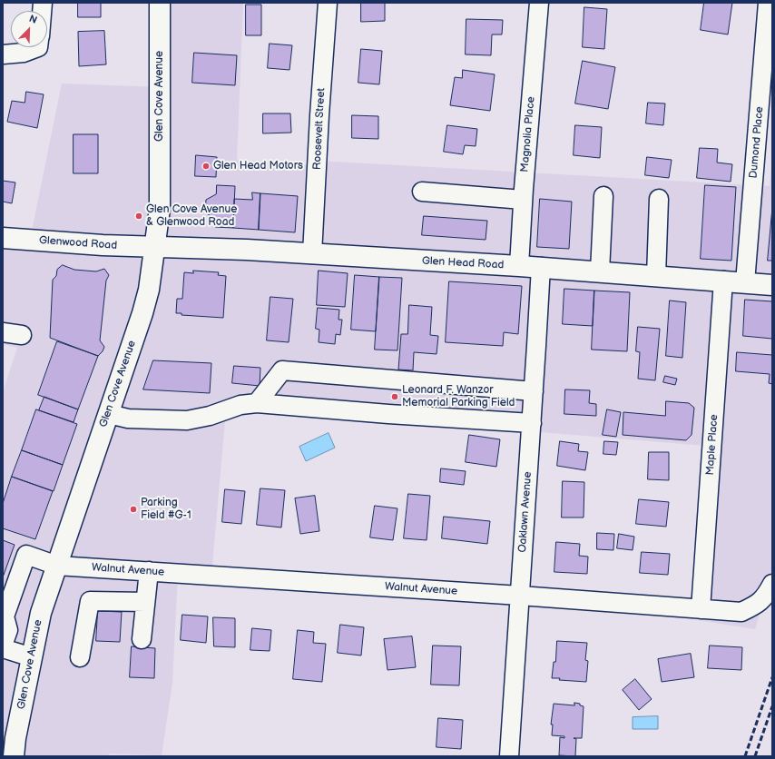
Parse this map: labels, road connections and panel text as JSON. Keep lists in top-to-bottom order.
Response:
{
  "streets": {
    "main road": ["Glen Cove Avenue", "Glenwood Road", "Glen Head Road"],
    "street": [
      "Roosevelt Street",
      "Magnolia Place",
      "Dumond Place",
      "Maple Place",
      "Oaklawn Avenue",
      "Walnut Avenue"
    ]
  },
  "crossings": [
    ["Glen Cove Avenue", "Glenwood Road"],
    ["Glen Cove Avenue", "Glen Head Road"],
    ["Glen Cove Avenue", "Walnut Avenue"],
    ["Roosevelt Street", "Glen Head Road"],
    ["Magnolia Place", "Glen Head Road"],
    ["Dumond Place", "Glen Head Road"],
    ["Glenwood Road", "Glen Head Road"],
    ["Glen Head Road", "Maple Place"],
    ["Glen Head Road", "Oaklawn Avenue"],
    ["Maple Place", "Walnut Avenue"],
    ["Oaklawn Avenue", "Walnut Avenue"]
  ],
  "places": [
    "Glen Head Motors",
    "Glen Cove Avenue & Glenwood Road",
    "Leonard F. Wanzor Memorial Parking Field",
    "Parking Field #G-1"
  ],
  "north": "top right"
}
